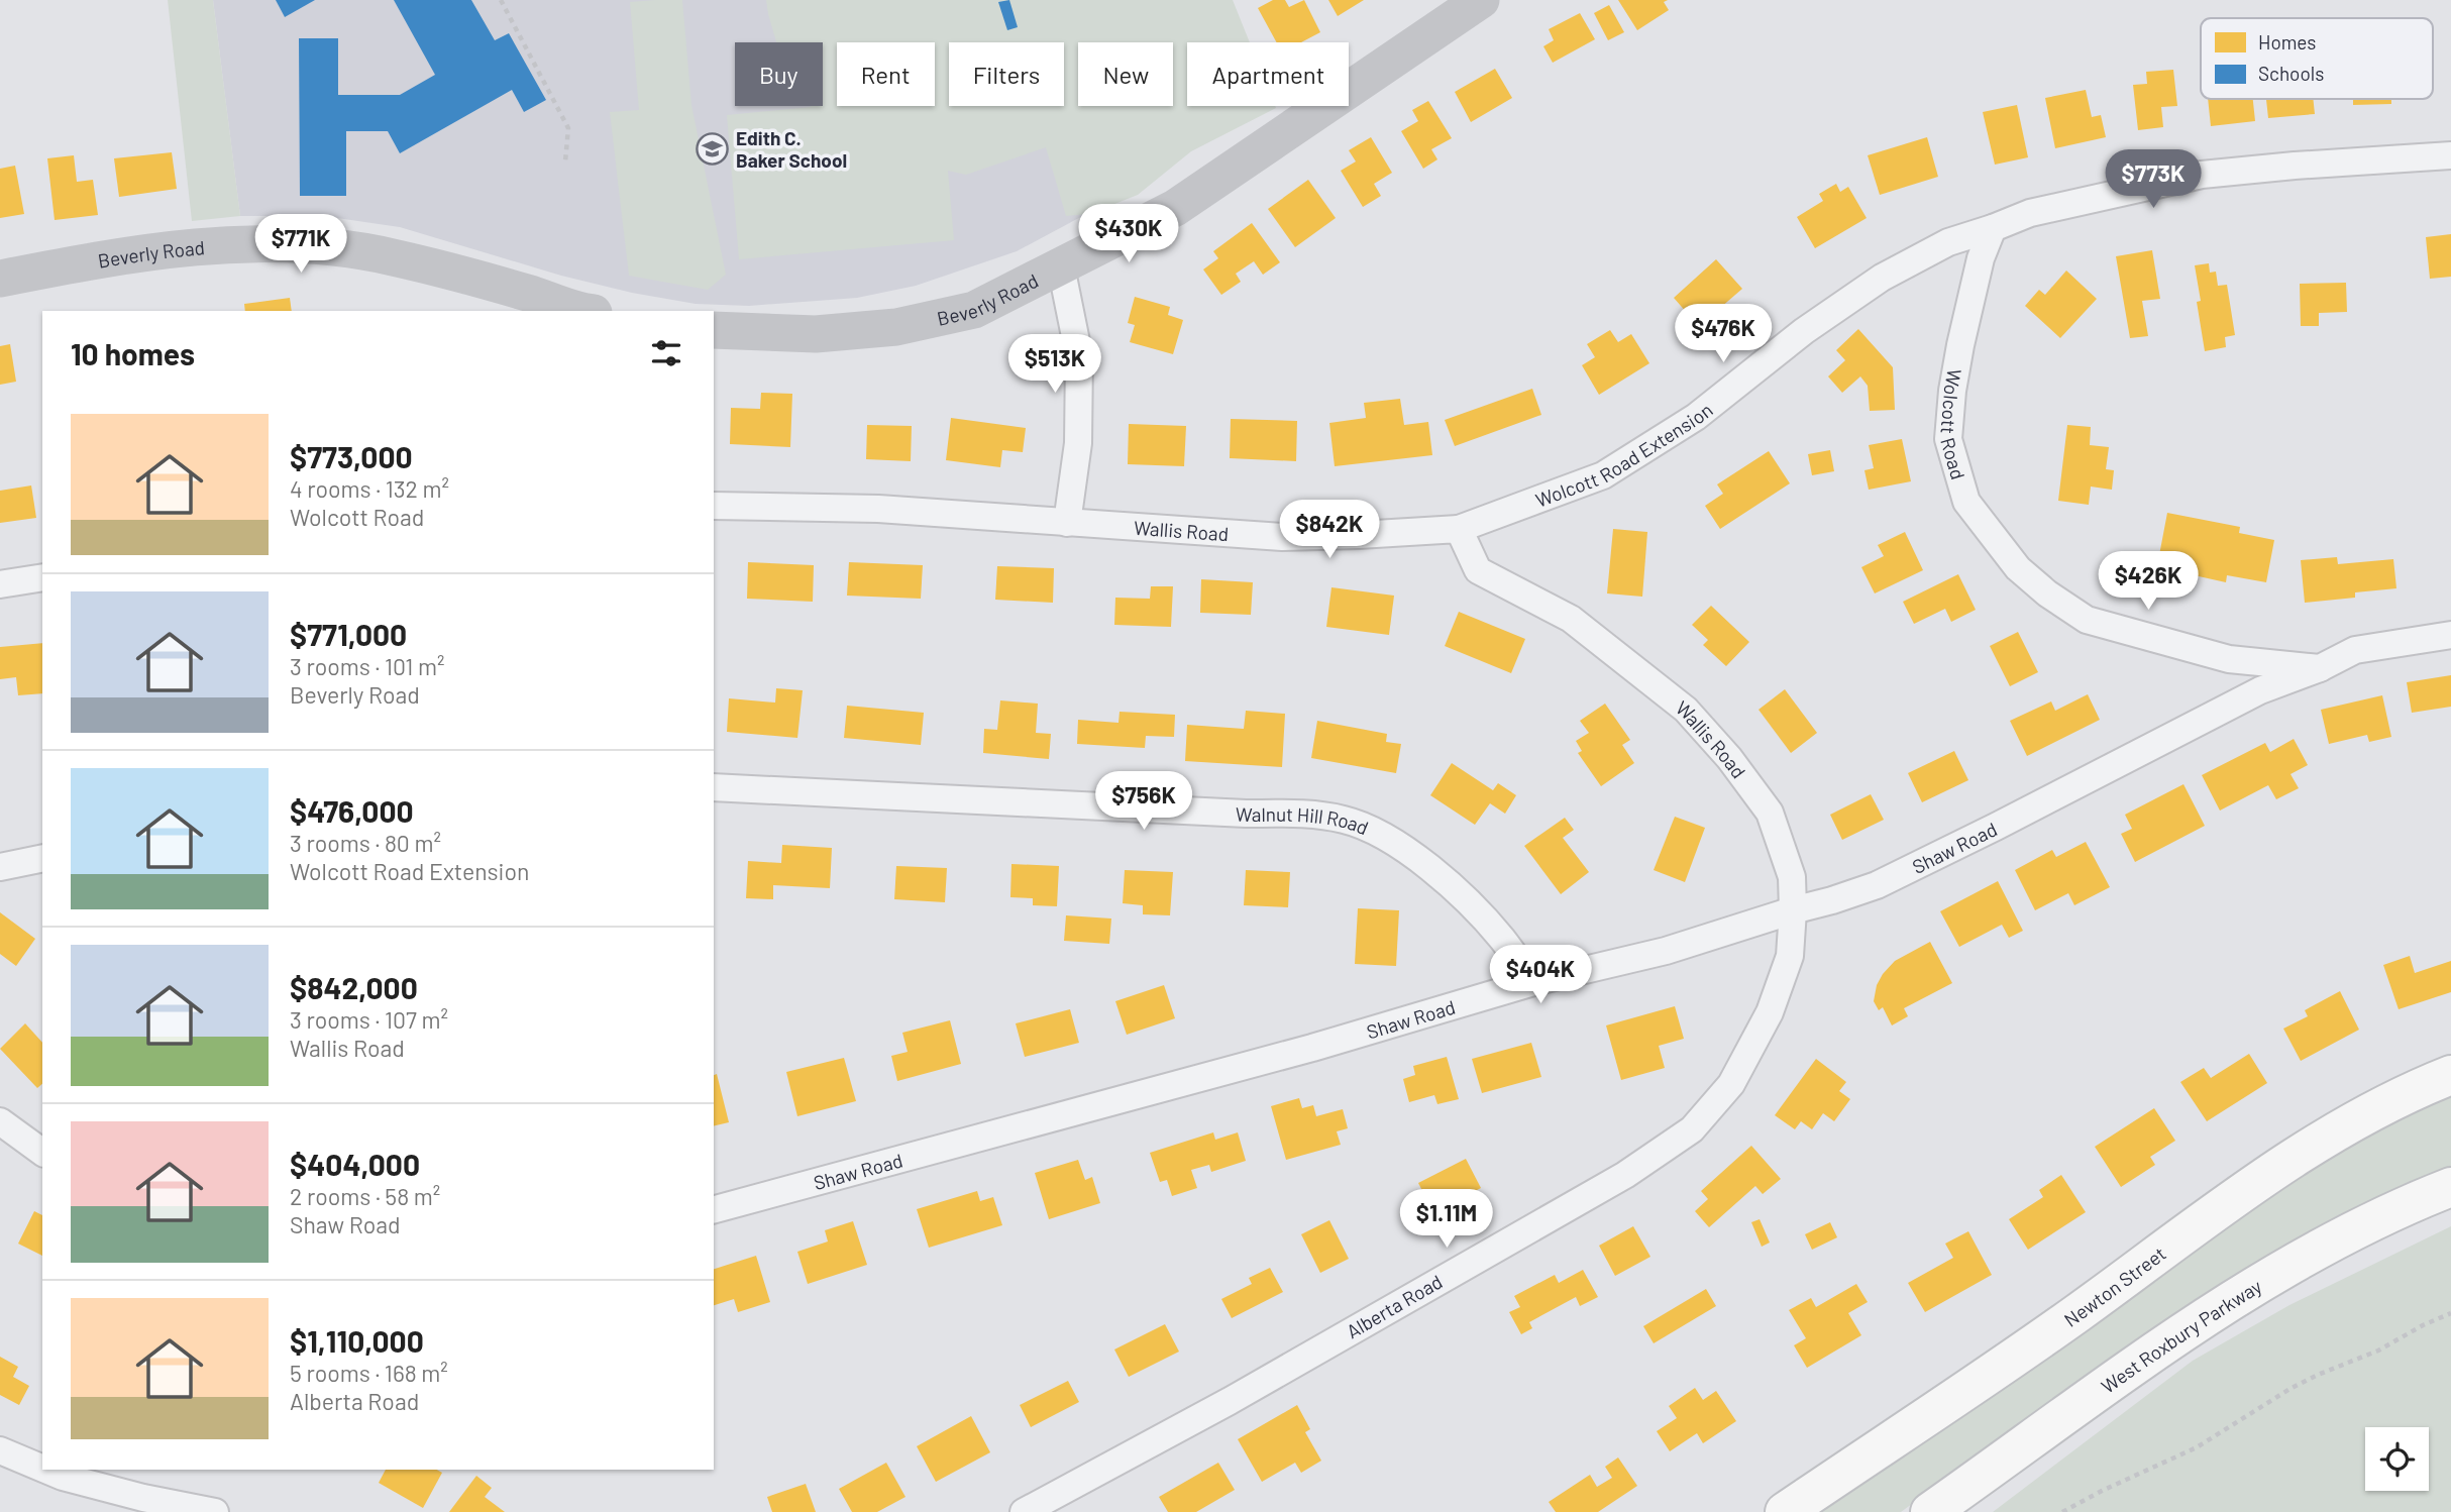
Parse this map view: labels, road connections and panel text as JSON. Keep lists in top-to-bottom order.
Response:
{
  "streets": {
    "main road": ["Newton Street", "West Roxbury Parkway"],
    "street": [
      "Beverly Road",
      "Wolcott Road",
      "Wolcott Road Extension",
      "Wallis Road",
      "Walnut Hill Road",
      "Shaw Road",
      "Alberta Road"
    ]
  },
  "crossings": [
    ["Wolcott Road", "Wolcott Road Extension"],
    ["Wolcott Road", "Shaw Road"],
    ["Wolcott Road Extension", "Wallis Road"],
    ["Wallis Road", "Shaw Road"],
    ["Wallis Road", "Alberta Road"],
    ["Walnut Hill Road", "Shaw Road"],
    ["Shaw Road", "Alberta Road"]
  ],
  "places": {
    "school or university": ["Edith C. Baker School"]
  },
  "legend": ["Homes", "Schools"],
  "page": {
    "chip": [
      "Buy",
      "Rent",
      "Filters",
      "New",
      "Apartment"
    ],
    "price": [
      "$773K",
      "$430K",
      "$771K",
      "$476K",
      "$513K",
      "$842K",
      "$426K",
      "$756K",
      "$404K",
      "$1.11M"
    ],
    "heading": "10 homes",
    "list": [
      {
        "name": "$773,000",
        "note": "4 rooms · 132 m² · Wolcott Road"
      },
      {
        "name": "$771,000",
        "note": "3 rooms · 101 m² · Beverly Road"
      },
      {
        "name": "$476,000",
        "note": "3 rooms · 80 m² · Wolcott Road Extension"
      },
      {
        "name": "$842,000",
        "note": "3 rooms · 107 m² · Wallis Road"
      },
      {
        "name": "$404,000",
        "note": "2 rooms · 58 m² · Shaw Road"
      },
      {
        "name": "$1,110,000",
        "note": "5 rooms · 168 m² · Alberta Road"
      }
    ]
  }
}
